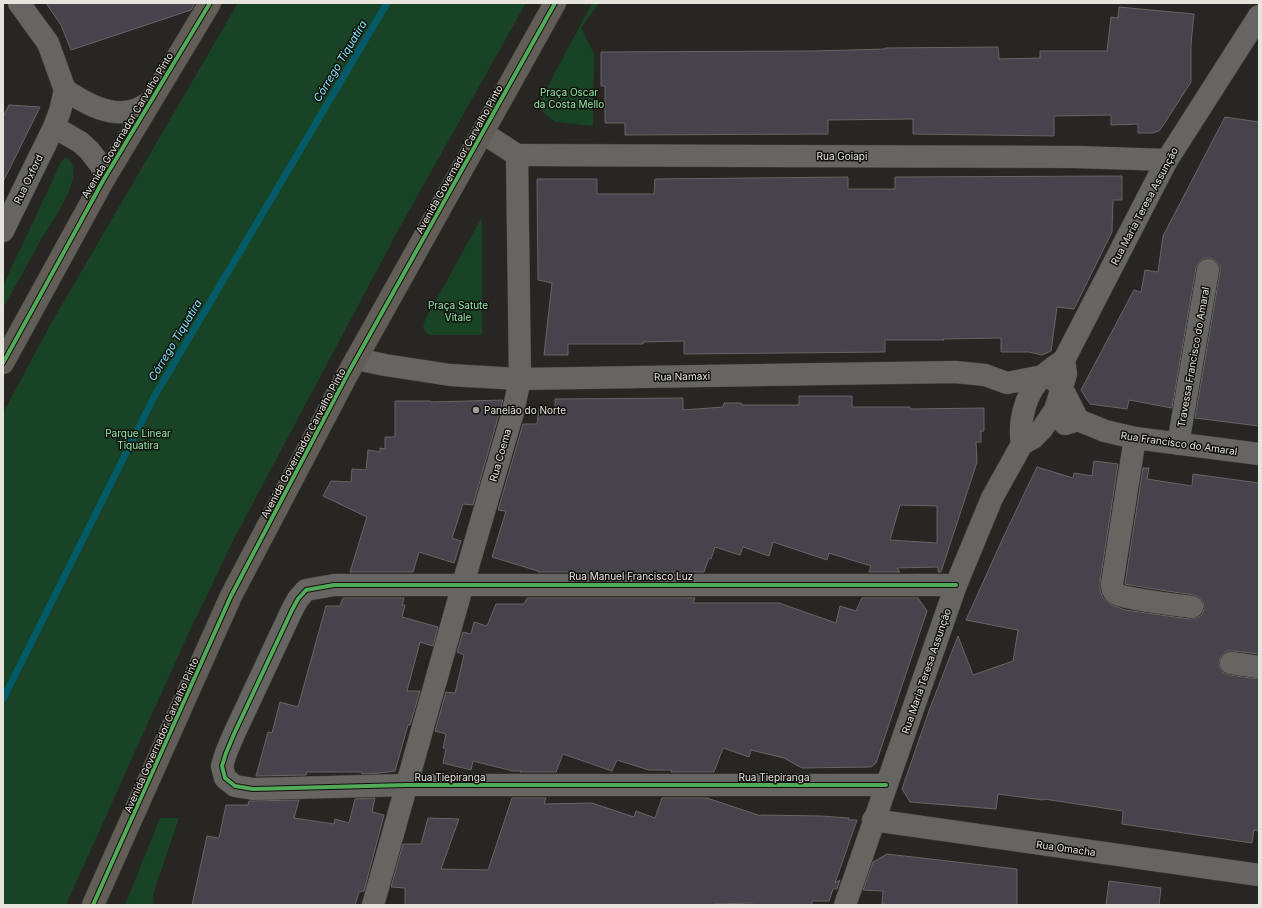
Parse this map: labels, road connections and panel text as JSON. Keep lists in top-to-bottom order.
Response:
{
  "streets": {
    "main road": ["Avenida Governador Carvalho Pinto"],
    "street": [
      "Rua Goiapi",
      "Rua Oxford",
      "Rua Maria Teresa Assunção",
      "Travessa Francisco do Amaral",
      "Rua Namaxi",
      "Rua Francisco do Amaral",
      "Rua Coema",
      "Rua Manuel Francisco Luz",
      "Rua Tiepiranga",
      "Rua Omacha"
    ]
  },
  "crossings": [
    ["Avenida Governador Carvalho Pinto", "Rua Namaxi"],
    ["Rua Goiapi", "Rua Maria Teresa Assunção"],
    ["Rua Goiapi", "Rua Coema"],
    ["Rua Maria Teresa Assunção", "Rua Manuel Francisco Luz"],
    ["Rua Maria Teresa Assunção", "Rua Tiepiranga"],
    ["Rua Maria Teresa Assunção", "Rua Omacha"],
    ["Travessa Francisco do Amaral", "Rua Francisco do Amaral"],
    ["Rua Namaxi", "Rua Coema"],
    ["Rua Coema", "Rua Manuel Francisco Luz"],
    ["Rua Coema", "Rua Tiepiranga"],
    ["Rua Manuel Francisco Luz", "Rua Tiepiranga"]
  ],
  "water": ["Córrego Tiquatira"],
  "parks": ["Praça Oscar da Costa Mello", "Praça Satute Vitale", "Parque Linear Tiquatira"],
  "places": ["Panelão do Norte"]
}
